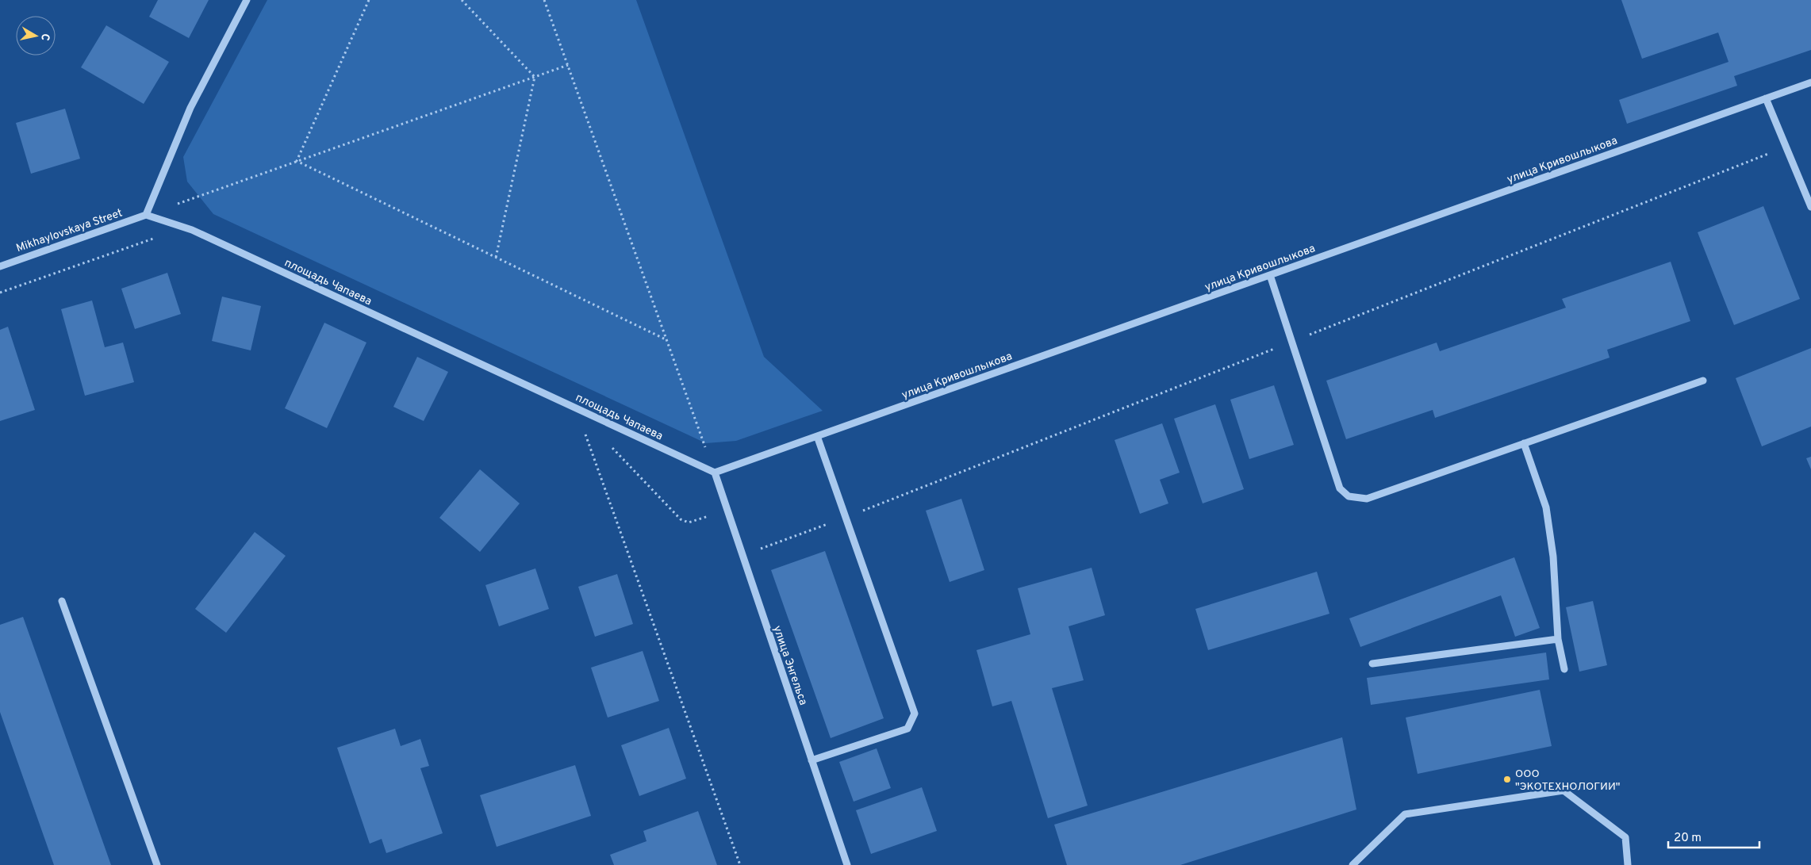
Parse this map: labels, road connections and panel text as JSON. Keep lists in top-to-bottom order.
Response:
{
  "streets": {
    "street": [
      "улица Кривошлыкова",
      "Mikhaylovskaya Street",
      "площадь Чапаева",
      "улица Энгельса"
    ]
  },
  "crossings": [
    ["улица Кривошлыкова", "площадь Чапаева"],
    ["улица Кривошлыкова", "улица Энгельса"],
    ["Mikhaylovskaya Street", "площадь Чапаева"],
    ["площадь Чапаева", "улица Энгельса"]
  ],
  "places": ["ООО \"ЭКОТЕХНОЛОГИИ\""],
  "scale_bar": "20 m",
  "north": "right"
}
